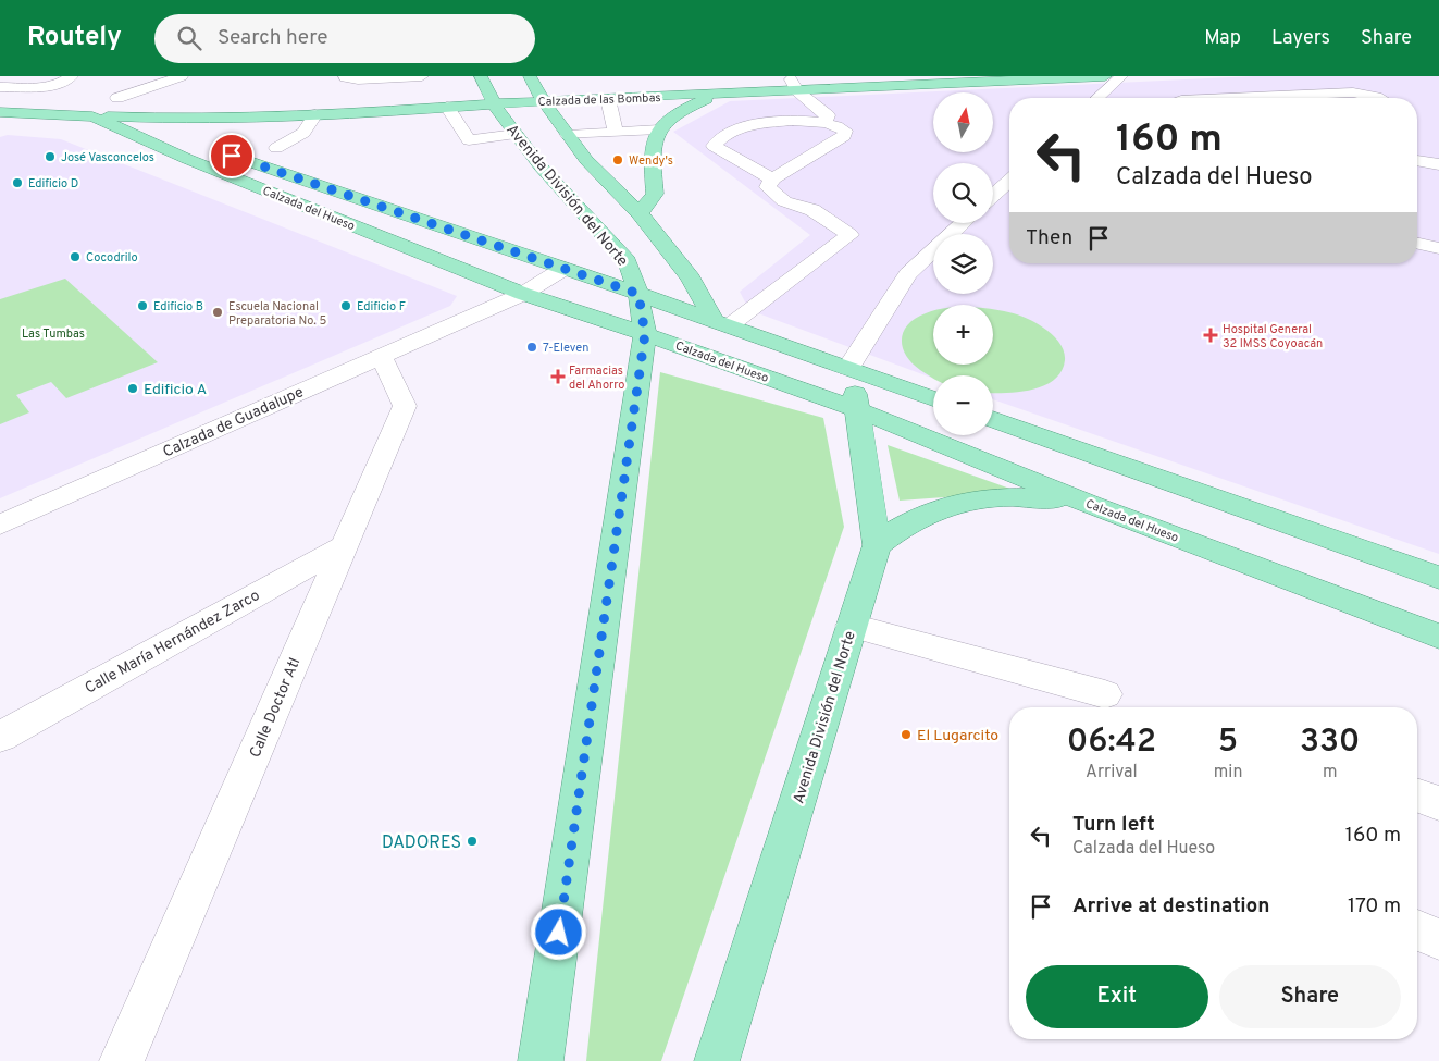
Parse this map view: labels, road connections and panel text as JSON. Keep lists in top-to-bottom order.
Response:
{
  "streets": {
    "main road": ["Calzada de las Bombas", "Avenida División del Norte", "Calzada del Hueso"],
    "street": ["Calzada de Guadalupe", "Calle María Hernández Zarco", "Calle Doctor Atl"]
  },
  "crossings": [
    ["Calzada de las Bombas", "Avenida División del Norte"],
    ["Calzada de las Bombas", "Calzada del Hueso"],
    ["Avenida División del Norte", "Calzada del Hueso"],
    ["Calzada del Hueso", "Calzada de Guadalupe"],
    ["Calzada de Guadalupe", "Calle Doctor Atl"],
    ["Calle María Hernández Zarco", "Calle Doctor Atl"]
  ],
  "parks": ["Las Tumbas"],
  "places": {
    "other": [
      "José Vasconcelos",
      "Wendy's",
      "Edificio D",
      "Cocodrilo",
      "Edificio B",
      "Edificio F",
      "Escuela Nacional Preparatoria No. 5",
      "7-Eleven",
      "Edificio A",
      "El Lugarcito",
      "DADORES"
    ],
    "health": ["Hospital General 32 IMSS Coyoacán", "Farmacias del Ahorro"]
  },
  "north": "top",
  "page": {
    "header": "Routely",
    "search": "Search here",
    "nav": ["Map", "Layers", "Share"],
    "map_buttons": ["+", "−"],
    "turn": ["160 m", "Calzada del Hueso"],
    "then": "Then",
    "eta": [
      "06:42",
      "Arrival",
      "5",
      "min",
      "330",
      "m"
    ],
    "list": [
      {
        "name": "Turn left",
        "note": "Calzada del Hueso",
        "value": "160 m"
      },
      {
        "name": "Arrive at destination",
        "value": "170 m"
      }
    ],
    "buttons": ["Exit", "Share"]
  }
}
